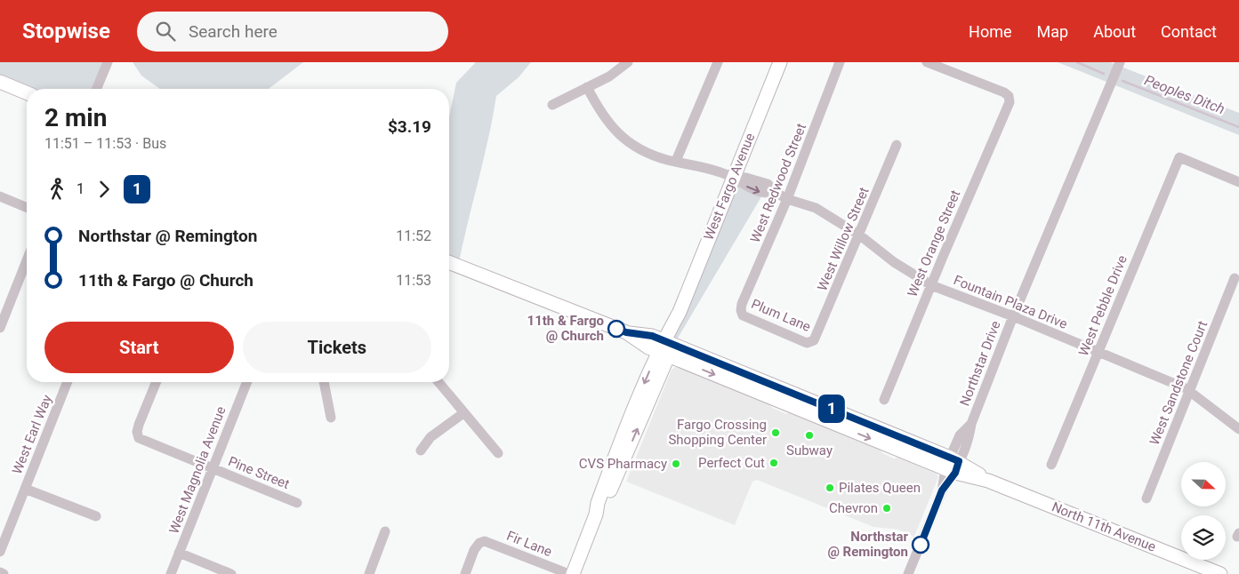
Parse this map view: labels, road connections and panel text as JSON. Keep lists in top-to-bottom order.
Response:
{
  "streets": {
    "main road": ["West Fargo Avenue", "North 11th Avenue"],
    "street": [
      "West Redwood Street",
      "West Willow Street",
      "West Orange Street",
      "Fountain Plaza Drive",
      "West Pebble Drive",
      "Plum Lane",
      "Northstar Drive",
      "West Sandstone Court",
      "West Earl Way",
      "West Magnolia Avenue",
      "Pine Street",
      "Fir Lane"
    ]
  },
  "crossings": [
    ["West Redwood Street", "Fountain Plaza Drive"],
    ["West Redwood Street", "Plum Lane"],
    ["West Fargo Avenue", "Fountain Plaza Drive"],
    ["West Fargo Avenue", "North 11th Avenue"],
    ["West Willow Street", "Fountain Plaza Drive"],
    ["West Willow Street", "Plum Lane"],
    ["West Orange Street", "Fountain Plaza Drive"],
    ["Fountain Plaza Drive", "West Pebble Drive"],
    ["Fountain Plaza Drive", "Northstar Drive"],
    ["Fountain Plaza Drive", "West Sandstone Court"],
    ["Northstar Drive", "North 11th Avenue"],
    ["West Magnolia Avenue", "Pine Street"]
  ],
  "water": ["Peoples Ditch"],
  "places": [
    "11th & Fargo @ Church",
    "Fargo Crossing Shopping Center",
    "Subway",
    "Perfect Cut",
    "CVS Pharmacy",
    "Pilates Queen",
    "Chevron",
    "Northstar @ Remington"
  ],
  "lines": ["bus line 1"],
  "north": "right",
  "page": {
    "header": "Stopwise",
    "search": "Search here",
    "nav": [
      "Home",
      "Map",
      "About",
      "Contact"
    ],
    "on_map": "1",
    "heading": ["2 min", "11:51 – 11:53 · Bus", "$3.19"],
    "legs": ["1", "1"],
    "list": [
      {
        "name": "Northstar @ Remington",
        "value": "11:52"
      },
      {
        "name": "11th & Fargo @ Church",
        "value": "11:53"
      }
    ],
    "buttons": ["Start", "Tickets"]
  }
}
